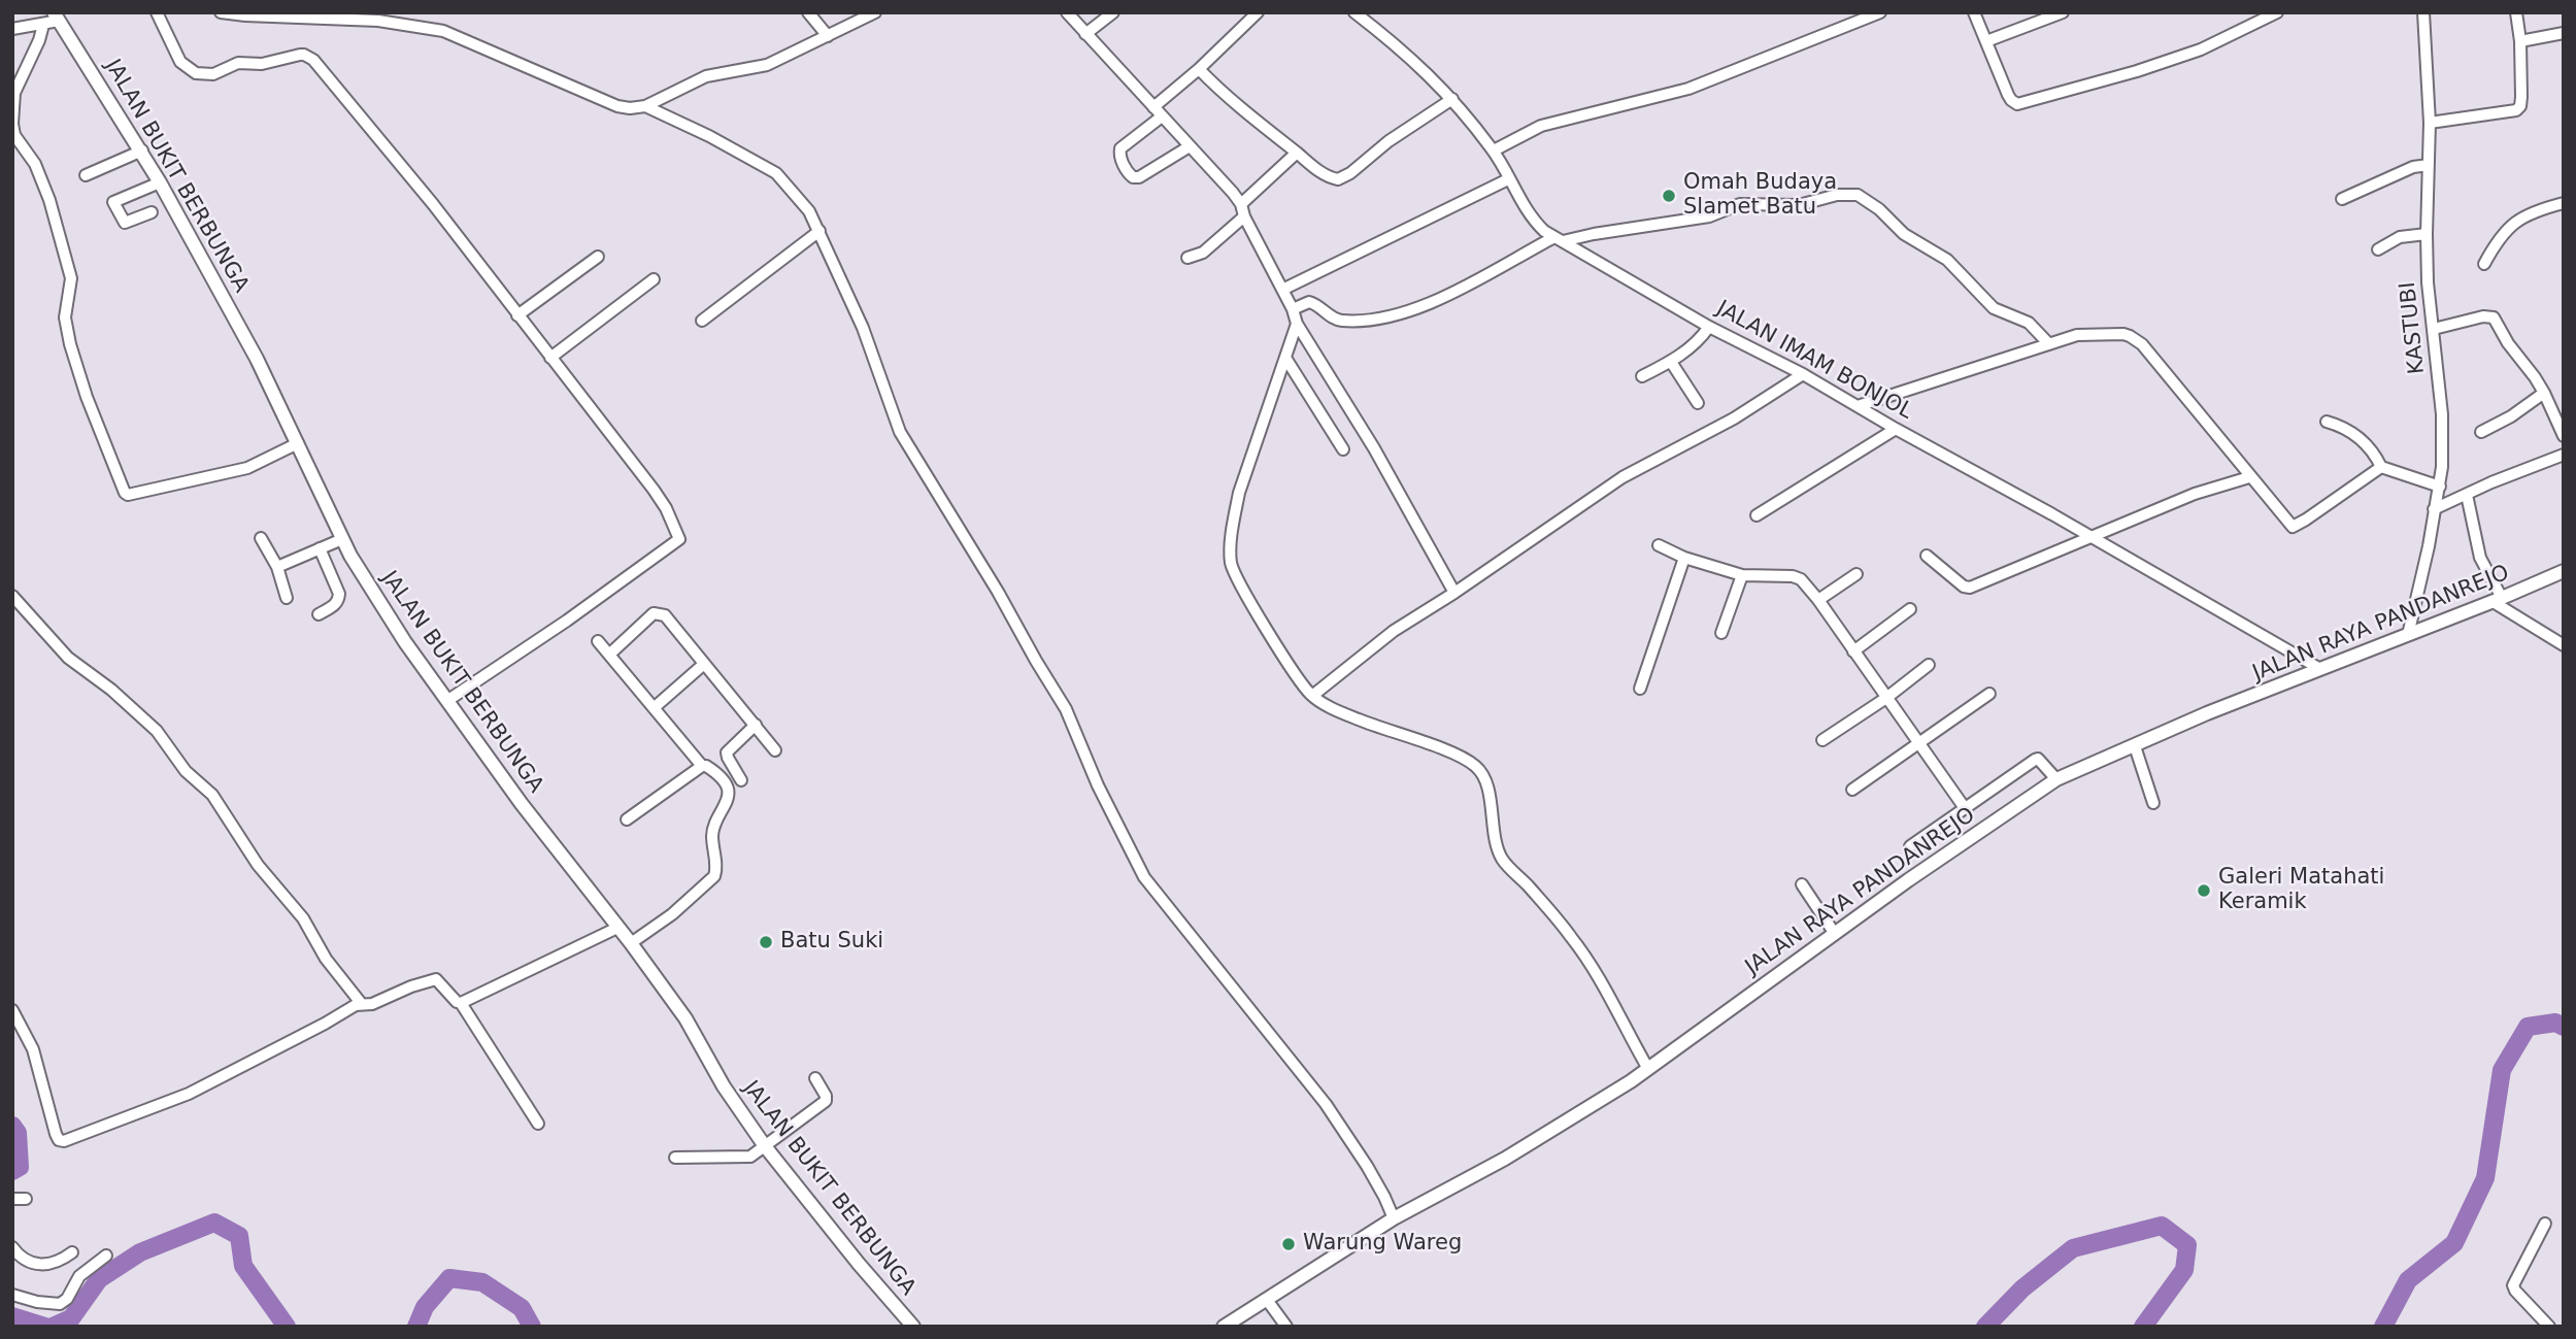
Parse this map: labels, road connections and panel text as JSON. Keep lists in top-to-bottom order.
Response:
{
  "streets": {
    "main road": ["JALAN BUKIT BERBUNGA", "JALAN RAYA PANDANREJO"],
    "street": ["KASTUBI", "JALAN IMAM BONJOL"]
  },
  "crossings": [
    ["KASTUBI", "JALAN RAYA PANDANREJO"],
    ["JALAN IMAM BONJOL", "JALAN RAYA PANDANREJO"]
  ],
  "places": [
    "Omah Budaya Slamet Batu",
    "Galeri Matahati Keramik",
    "Batu Suki",
    "Warung Wareg"
  ]
}
